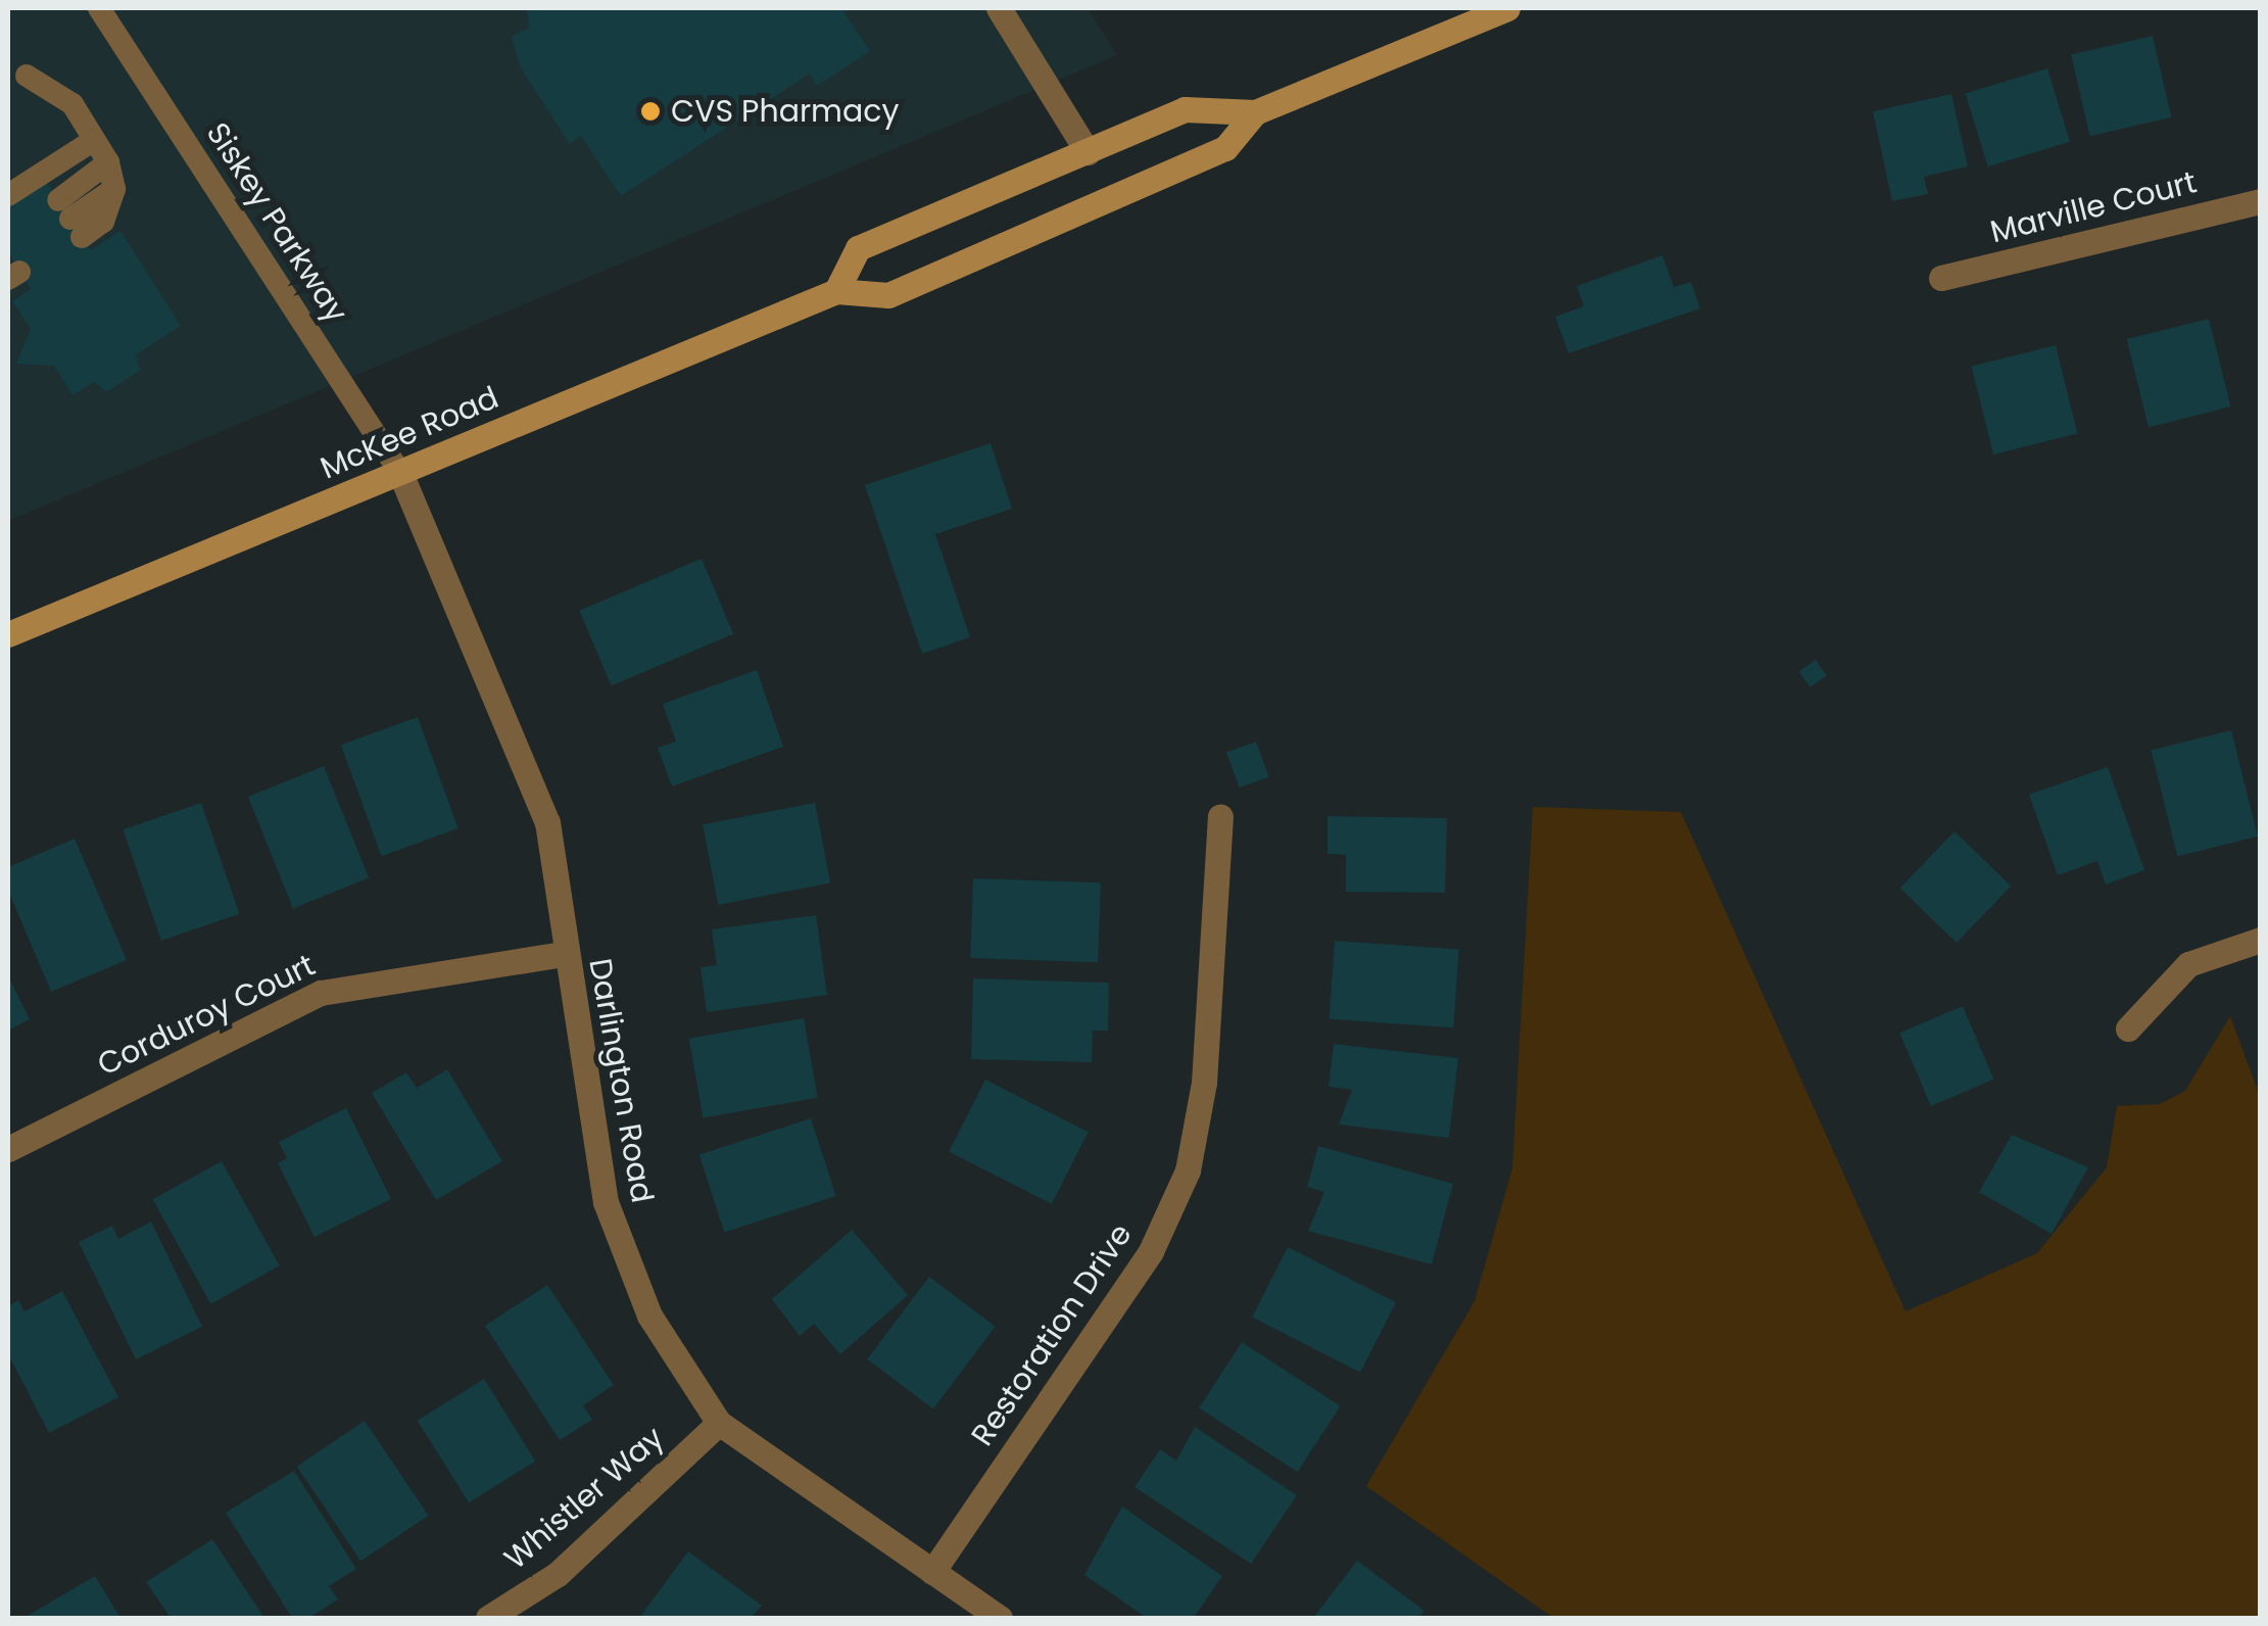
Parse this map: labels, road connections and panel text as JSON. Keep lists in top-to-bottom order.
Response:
{
  "streets": {
    "street": [
      "Marville Court",
      "McKee Road",
      "Corduroy Court",
      "Darlington Road",
      "Restoration Drive",
      "Whistler Way"
    ],
    "lane": ["Siskey Parkway"]
  },
  "crossings": [
    ["Siskey Parkway", "McKee Road"],
    ["Siskey Parkway", "Darlington Road"],
    ["McKee Road", "Darlington Road"],
    ["Corduroy Court", "Darlington Road"],
    ["Darlington Road", "Restoration Drive"],
    ["Darlington Road", "Whistler Way"]
  ],
  "places": ["CVS Pharmacy"]
}
